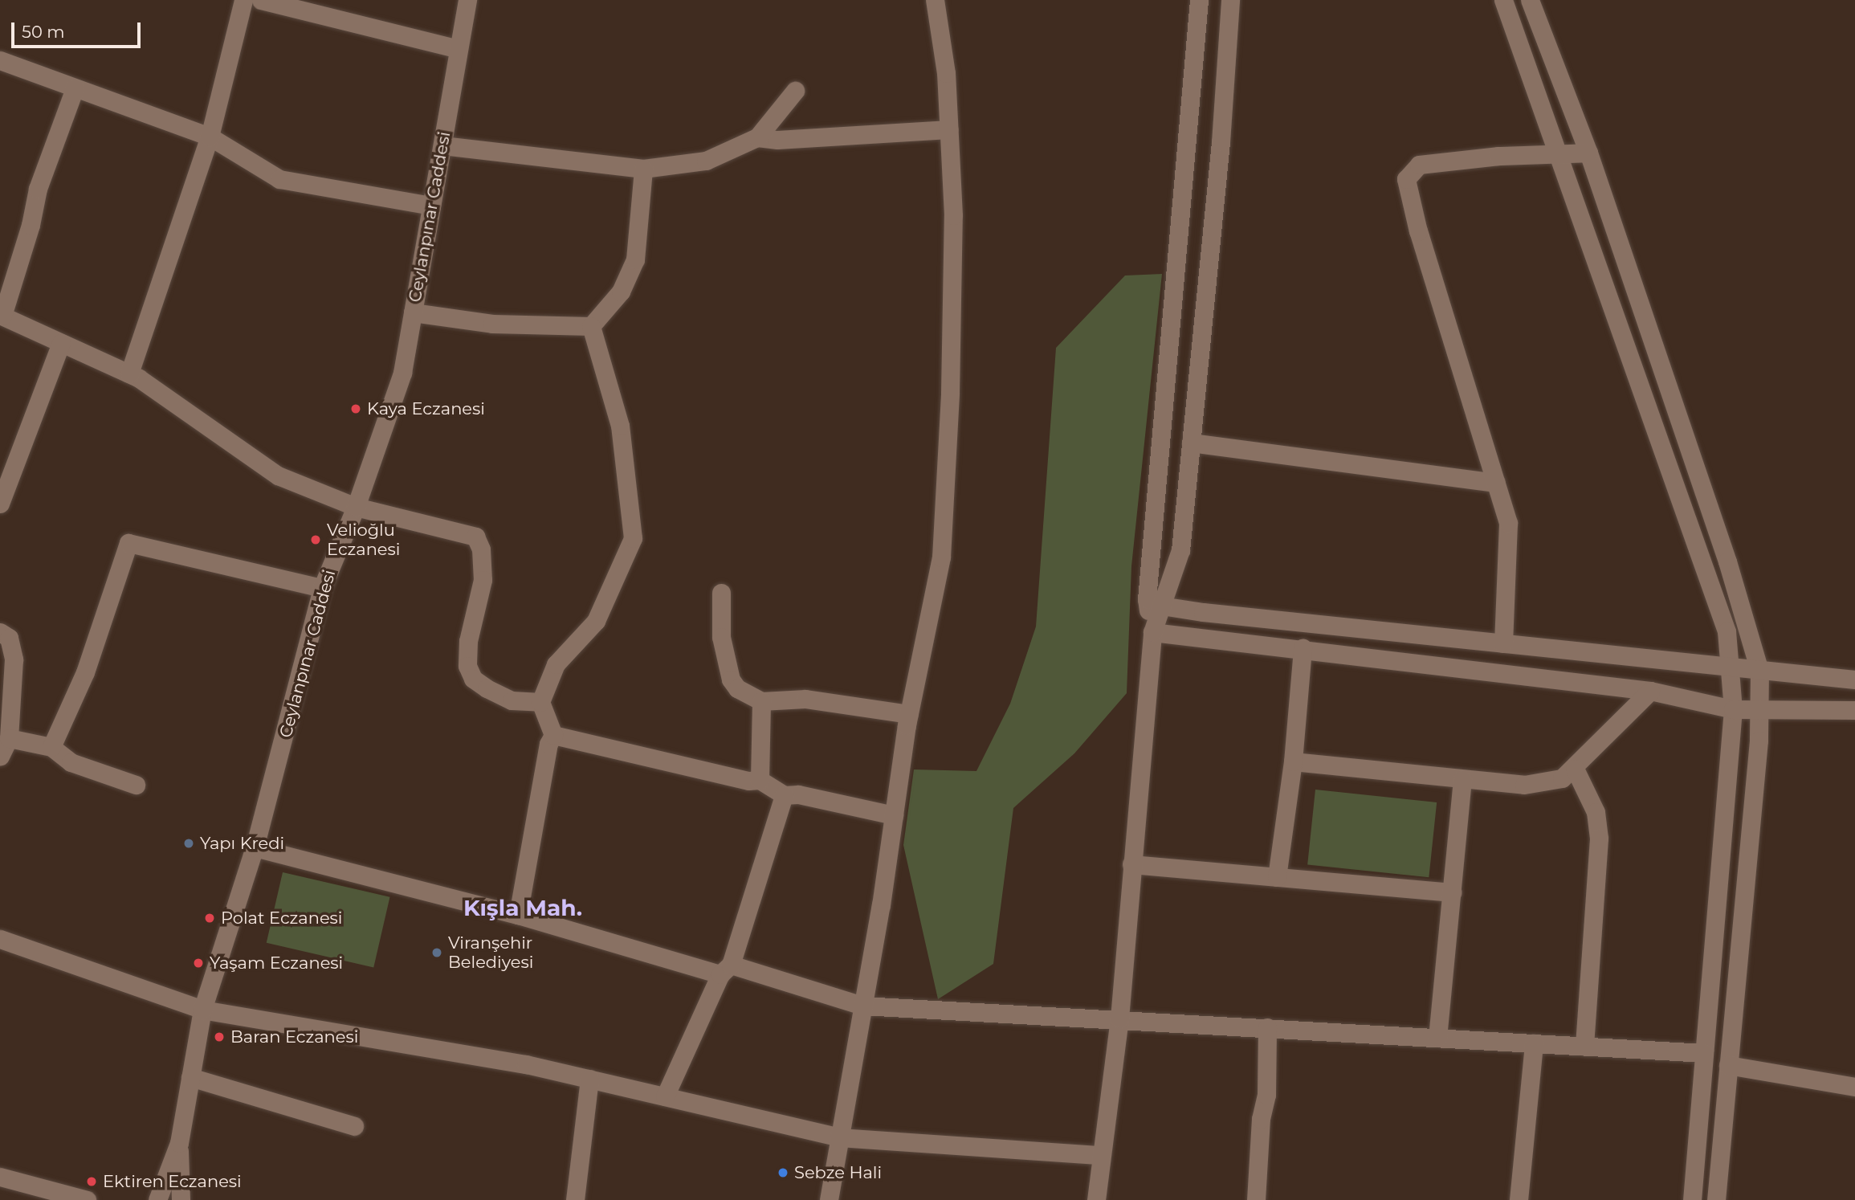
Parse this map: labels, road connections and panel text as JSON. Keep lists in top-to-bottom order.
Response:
{
  "streets": {
    "street": ["Ceylanpınar Caddesi"]
  },
  "districts": ["Kışla Mah."],
  "places": [
    "Kaya Eczanesi",
    "Velioğlu Eczanesi",
    "Yapı Kredi",
    "Polat Eczanesi",
    "Viranşehir Belediyesi",
    "Yaşam Eczanesi",
    "Baran Eczanesi",
    "Sebze Hali",
    "Ektiren Eczanesi"
  ],
  "scale_bar": "50 m"
}
